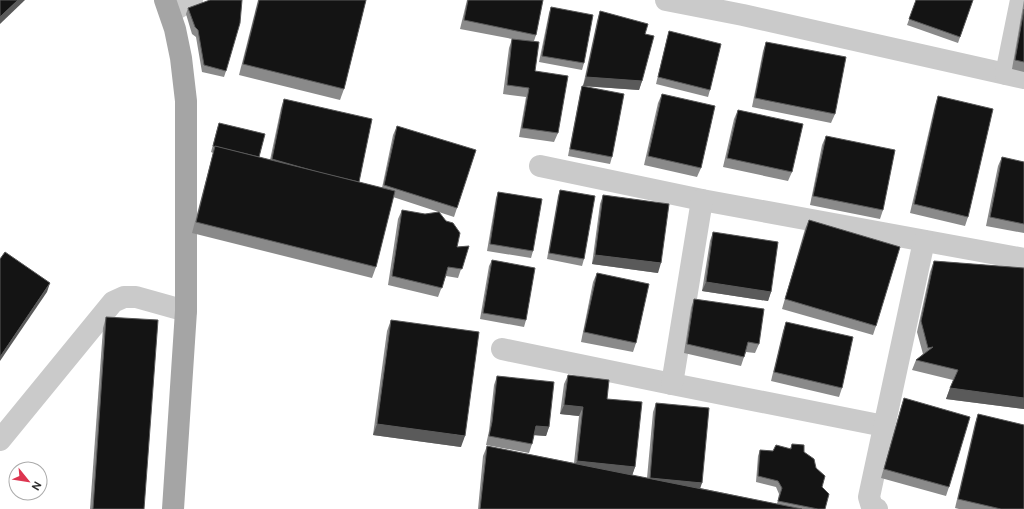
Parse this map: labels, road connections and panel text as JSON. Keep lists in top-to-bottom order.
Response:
{
  "north": "bottom right"
}
